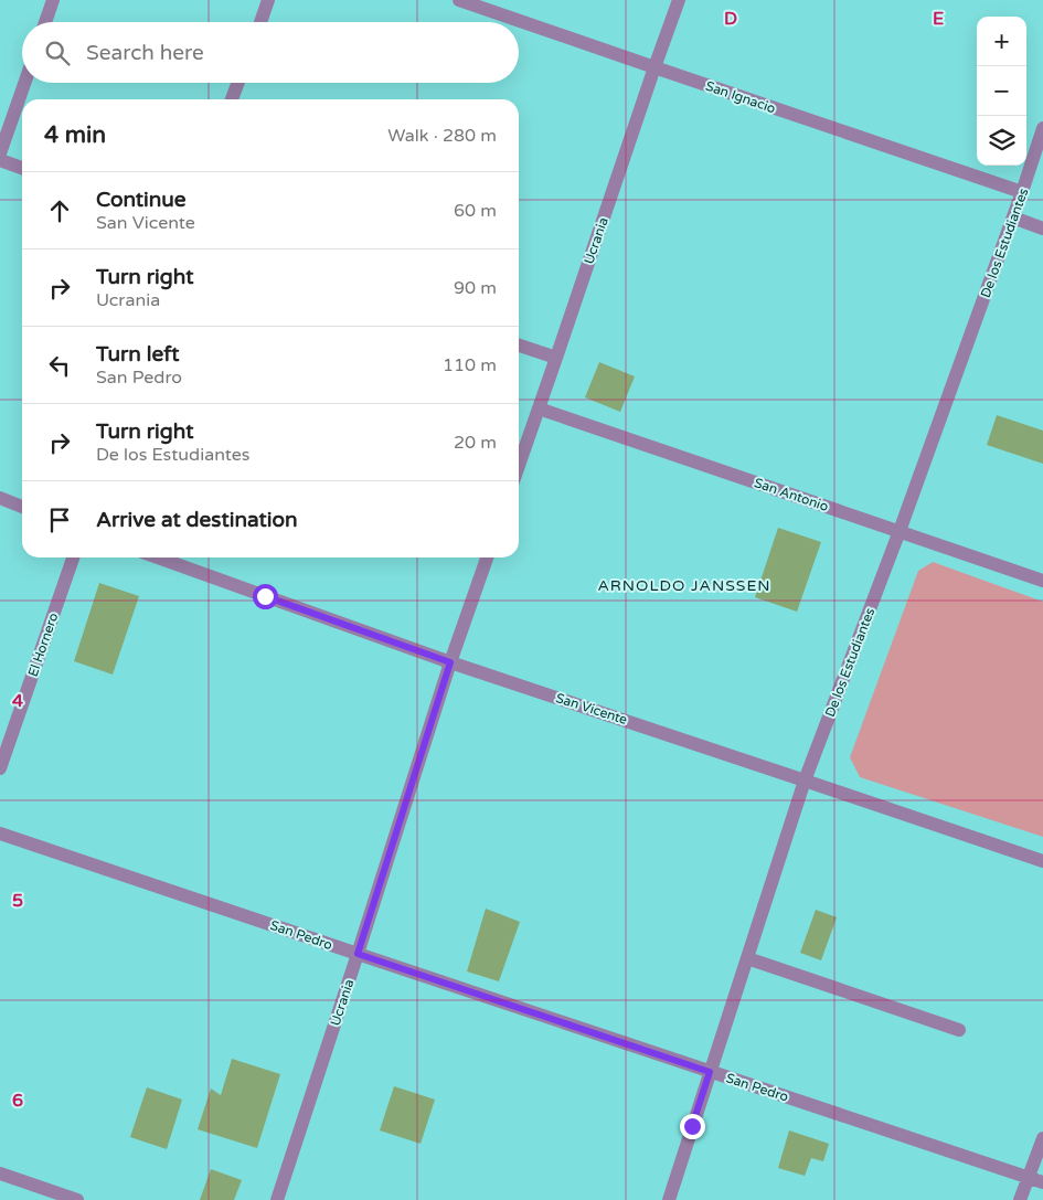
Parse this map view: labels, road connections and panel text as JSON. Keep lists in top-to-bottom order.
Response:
{
  "streets": {
    "street": [
      "San Ignacio",
      "Ucrania",
      "De los Estudiantes",
      "San Antonio",
      "El Hornero",
      "San Vicente",
      "San Pedro"
    ]
  },
  "crossings": [
    ["San Ignacio", "Ucrania"],
    ["San Ignacio", "De los Estudiantes"],
    ["Ucrania", "San Antonio"],
    ["Ucrania", "San Vicente"],
    ["Ucrania", "San Pedro"],
    ["De los Estudiantes", "San Antonio"],
    ["De los Estudiantes", "San Vicente"],
    ["De los Estudiantes", "San Pedro"]
  ],
  "districts": ["ARNOLDO JANSSEN"],
  "page": {
    "map_buttons": ["+", "−"],
    "search": "Search here",
    "heading": ["4 min", "Walk · 280 m"],
    "list": [
      ["Continue", "San Vicente", "60 m"],
      ["Turn right", "Ucrania", "90 m"],
      ["Turn left", "San Pedro", "110 m"],
      ["Turn right", "De los Estudiantes", "20 m"],
      "Arrive at destination"
    ]
  },
  "grid": {
    "columns": ["D", "E"],
    "rows": ["4", "5", "6"]
  }
}
